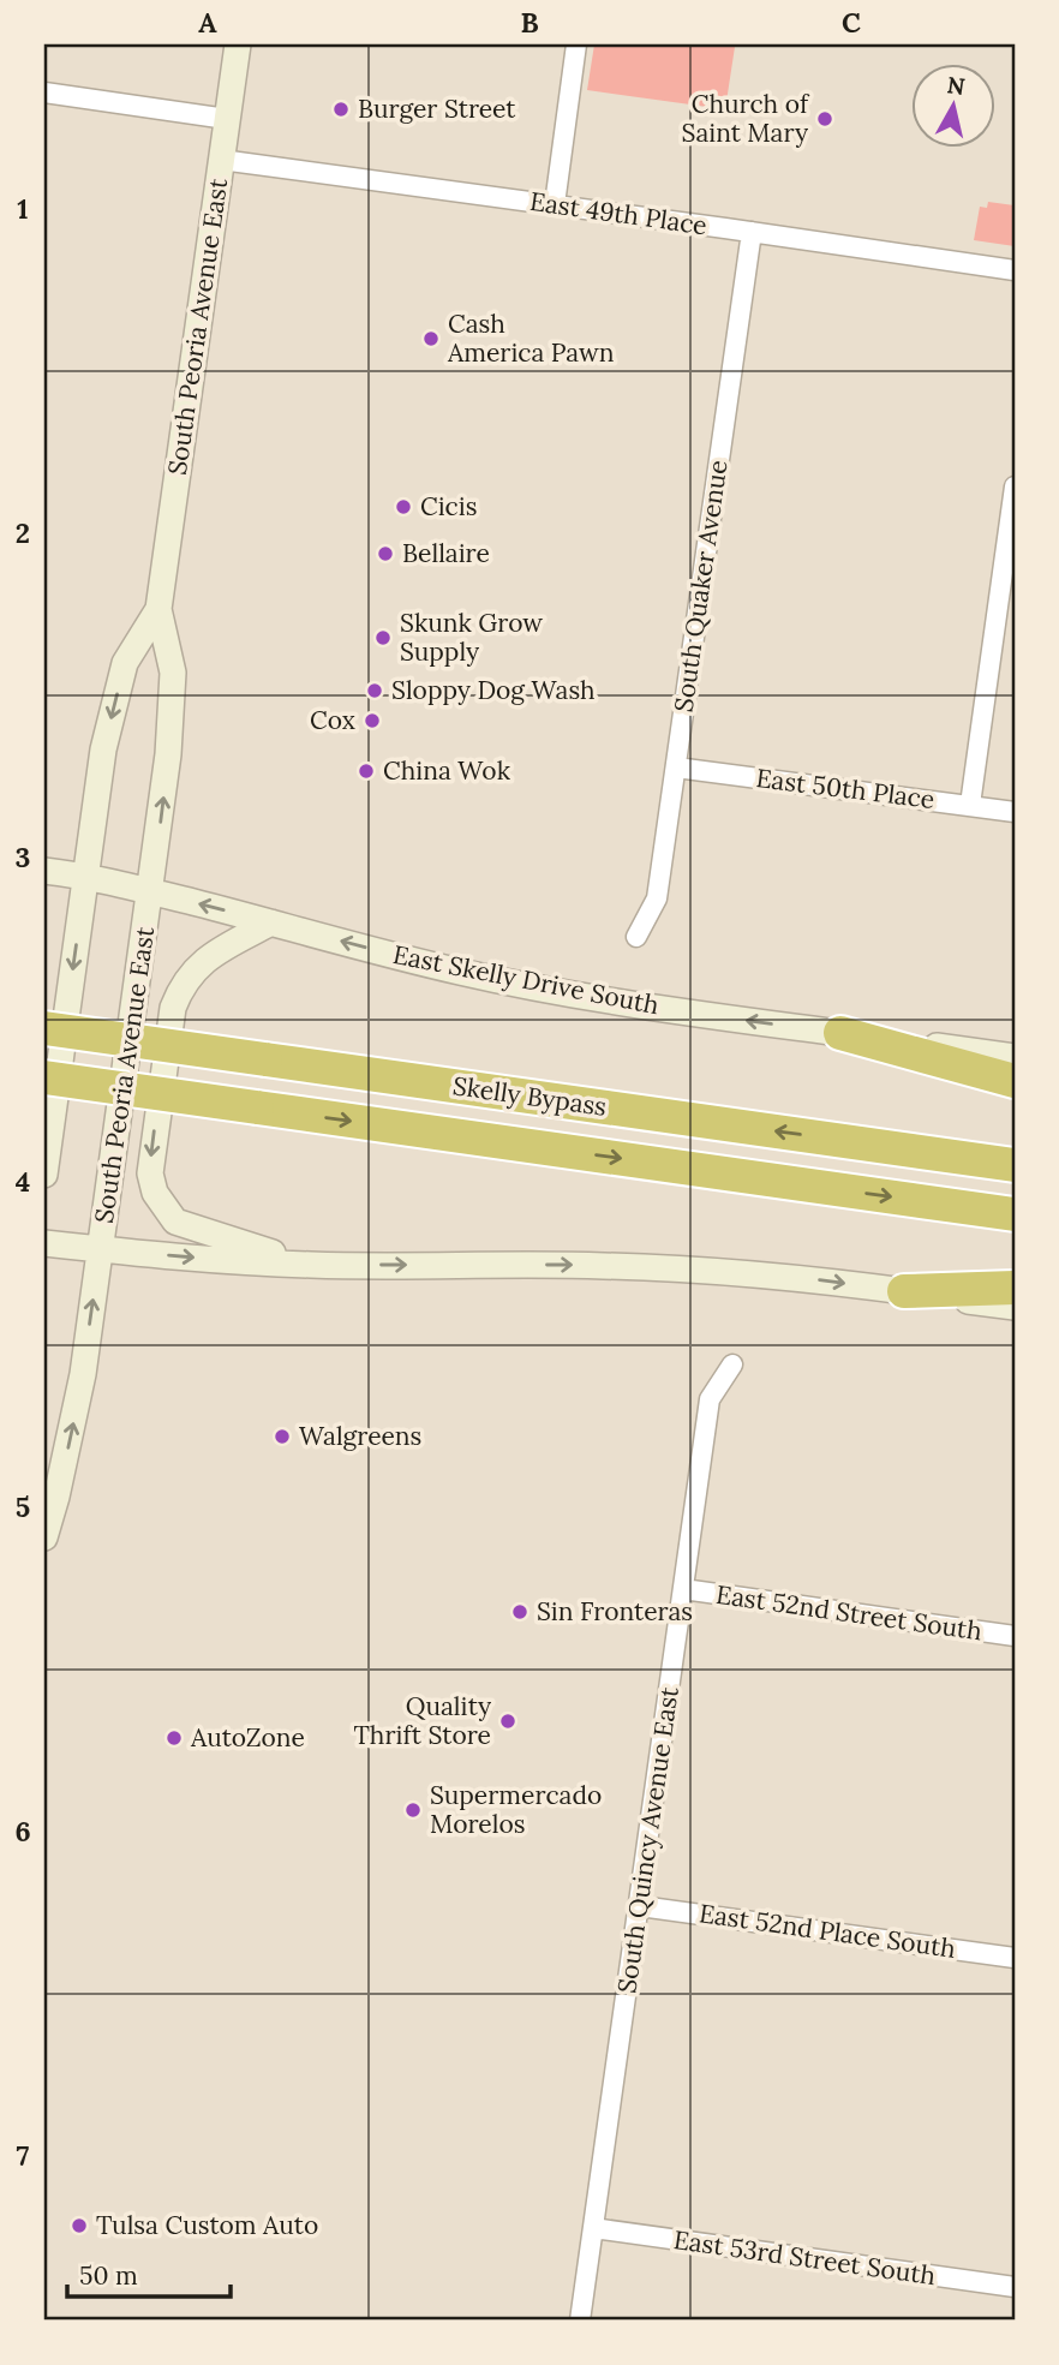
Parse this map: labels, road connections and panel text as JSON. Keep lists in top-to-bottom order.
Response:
{
  "streets": {
    "highway": ["Skelly Bypass"],
    "main road": ["South Peoria Avenue East", "East Skelly Drive South"],
    "street": [
      "East 49th Place",
      "South Quaker Avenue",
      "East 50th Place",
      "East 52nd Street South",
      "South Quincy Avenue East",
      "East 52nd Place South",
      "East 53rd Street South"
    ]
  },
  "crossings": [
    ["East 49th Place", "South Peoria Avenue East"],
    ["East 49th Place", "South Quaker Avenue"],
    ["South Peoria Avenue East", "East Skelly Drive South"],
    ["South Quaker Avenue", "East 50th Place"],
    ["East 52nd Street South", "South Quincy Avenue East"],
    ["South Quincy Avenue East", "East 52nd Place South"],
    ["South Quincy Avenue East", "East 53rd Street South"]
  ],
  "one_way": ["East Skelly Drive South"],
  "places": [
    "Burger Street",
    "Church of Saint Mary",
    "Cash America Pawn",
    "Cicis",
    "Bellaire",
    "Skunk Grow Supply",
    "Sloppy Dog Wash",
    "Cox",
    "China Wok",
    "Walgreens",
    "Sin Fronteras",
    "Quality Thrift Store",
    "AutoZone",
    "Supermercado Morelos",
    "Tulsa Custom Auto"
  ],
  "scale_bar": "50 m",
  "north": "top",
  "grid": {
    "columns": ["A", "B", "C"],
    "rows": [
      "1",
      "2",
      "3",
      "4",
      "5",
      "6",
      "7"
    ]
  }
}
